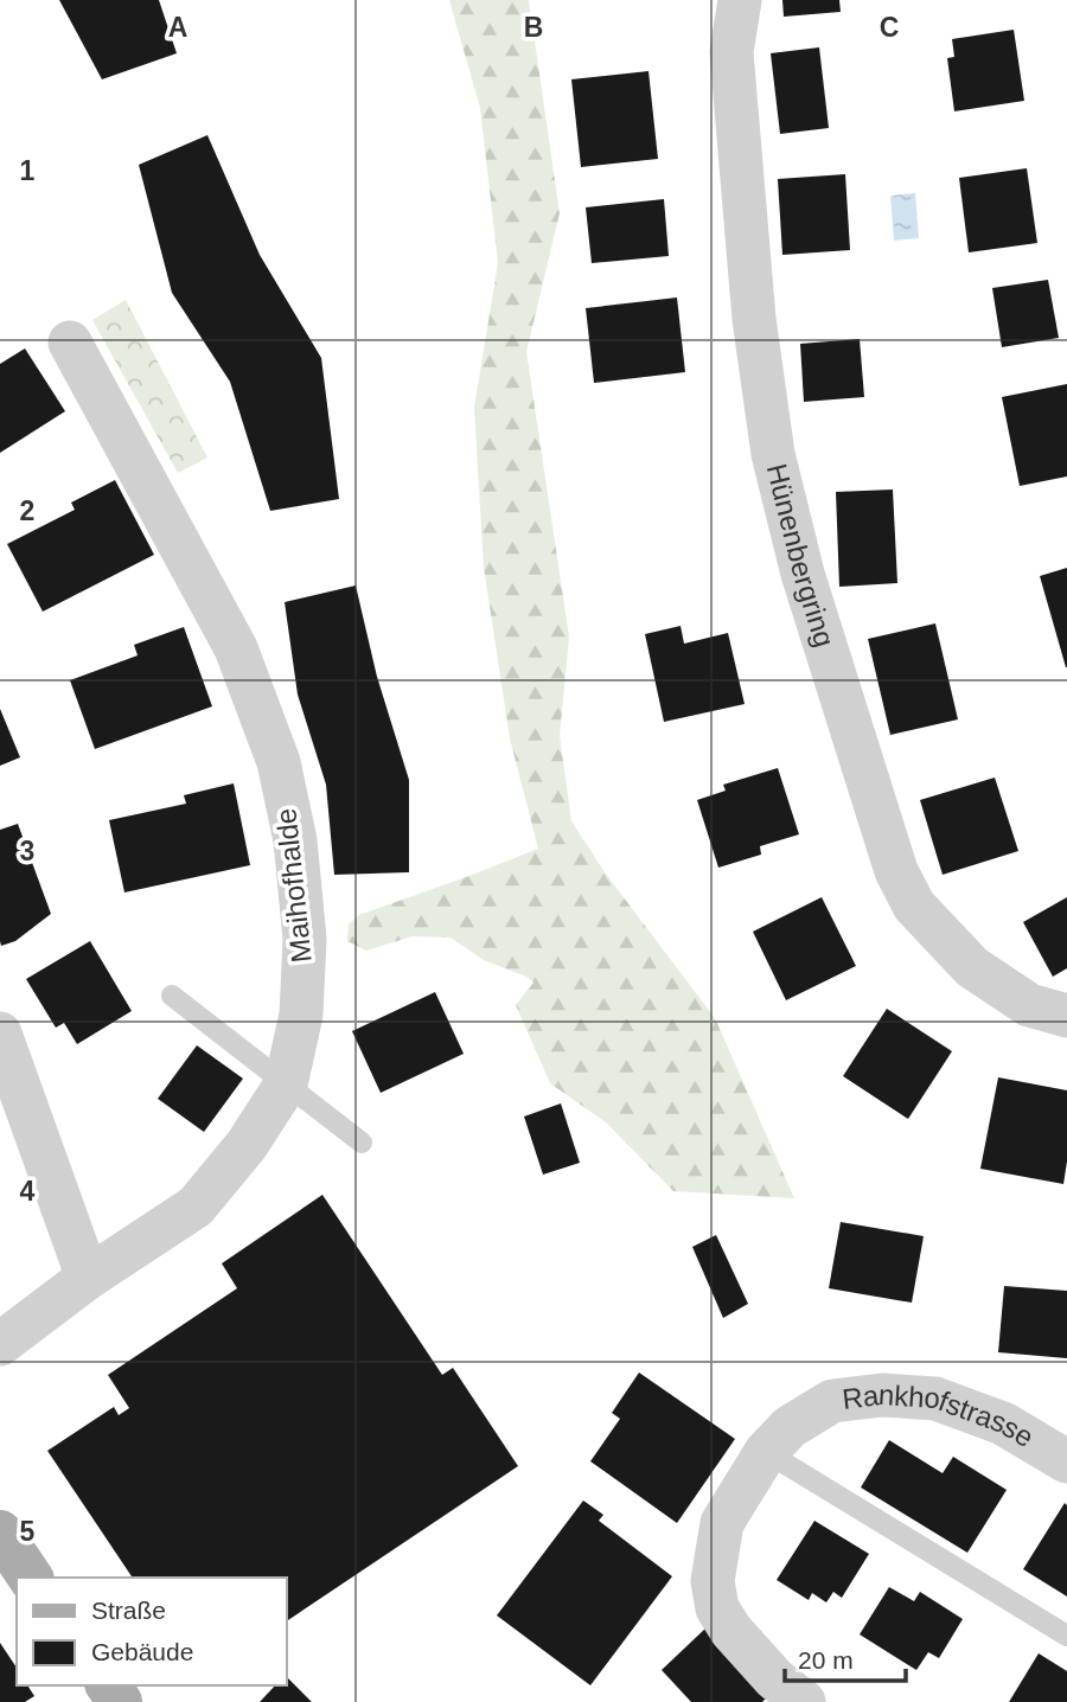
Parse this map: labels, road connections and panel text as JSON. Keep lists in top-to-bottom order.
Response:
{
  "streets": {
    "street": ["Hünenbergring", "Maihofhalde", "Rankhofstrasse"]
  },
  "legend": ["Straße", "Gebäude"],
  "scale_bar": "20 m",
  "grid": {
    "columns": ["A", "B", "C"],
    "rows": [
      "1",
      "2",
      "3",
      "4",
      "5"
    ]
  }
}
